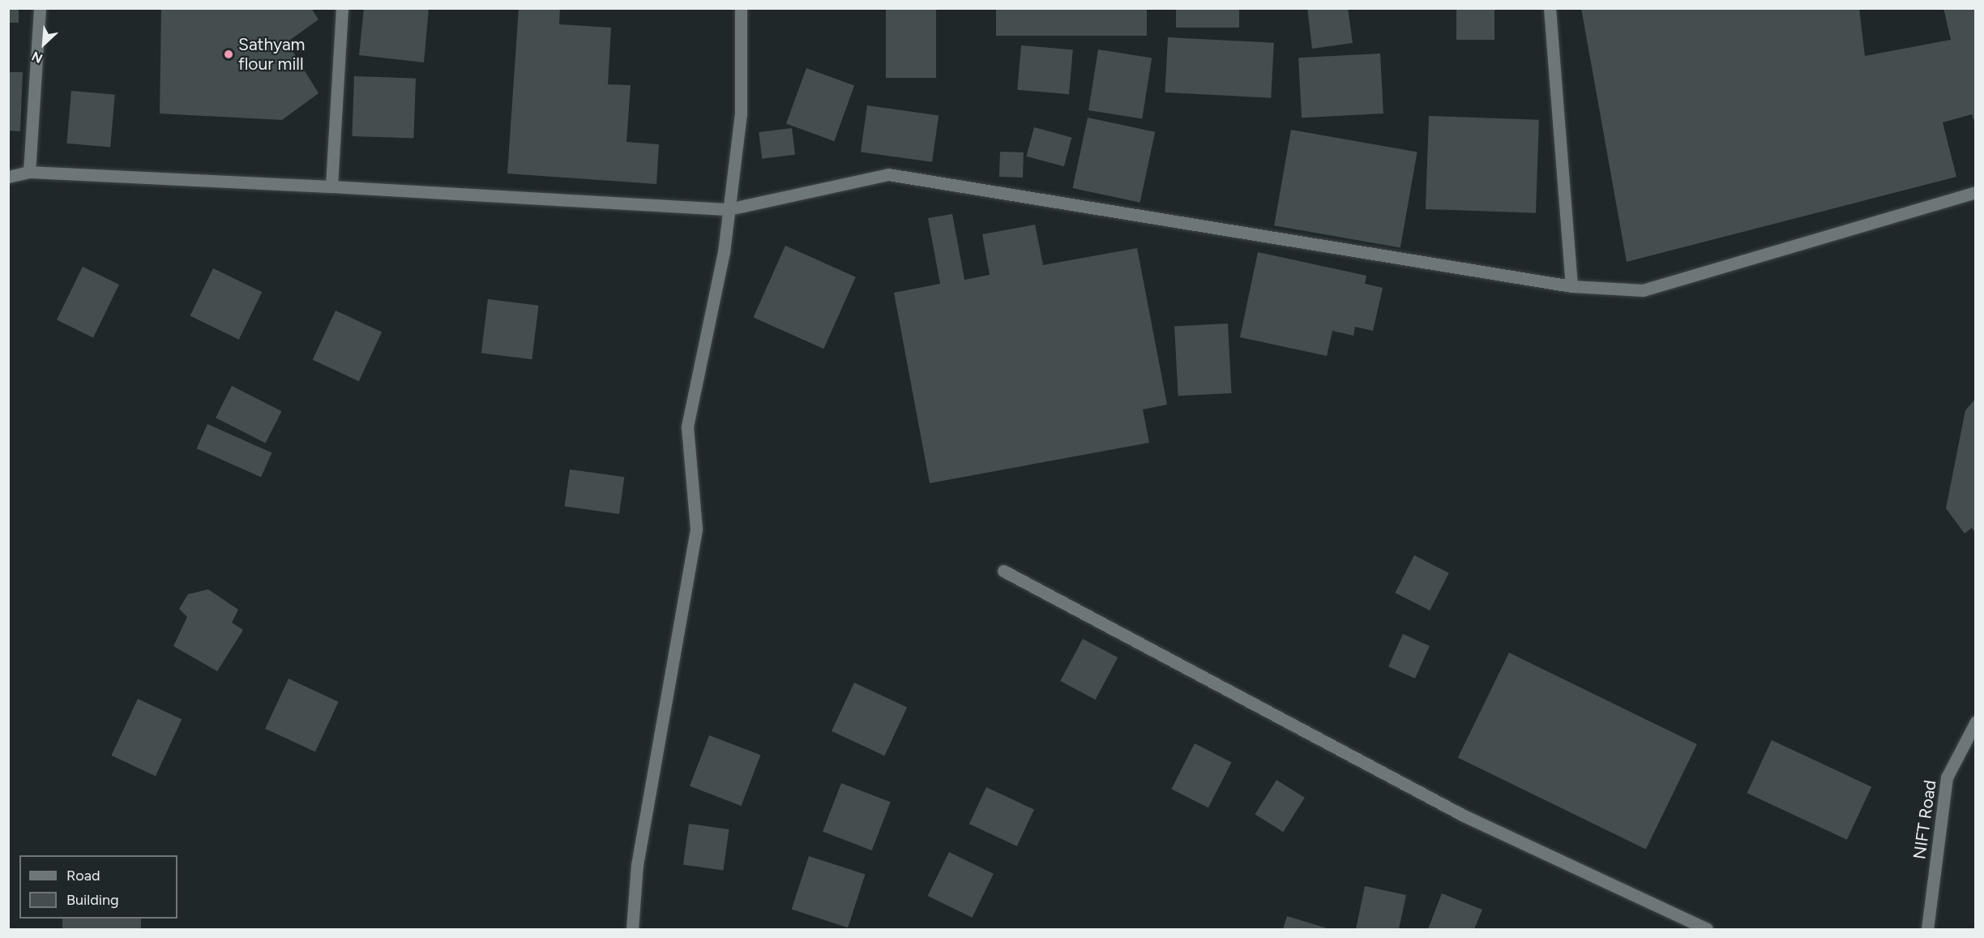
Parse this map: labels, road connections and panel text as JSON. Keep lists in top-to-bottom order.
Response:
{
  "streets": {
    "street": ["NIFT Road"]
  },
  "places": ["Sathyam flour mill"],
  "legend": ["Road", "Building"],
  "north": "bottom left"
}
